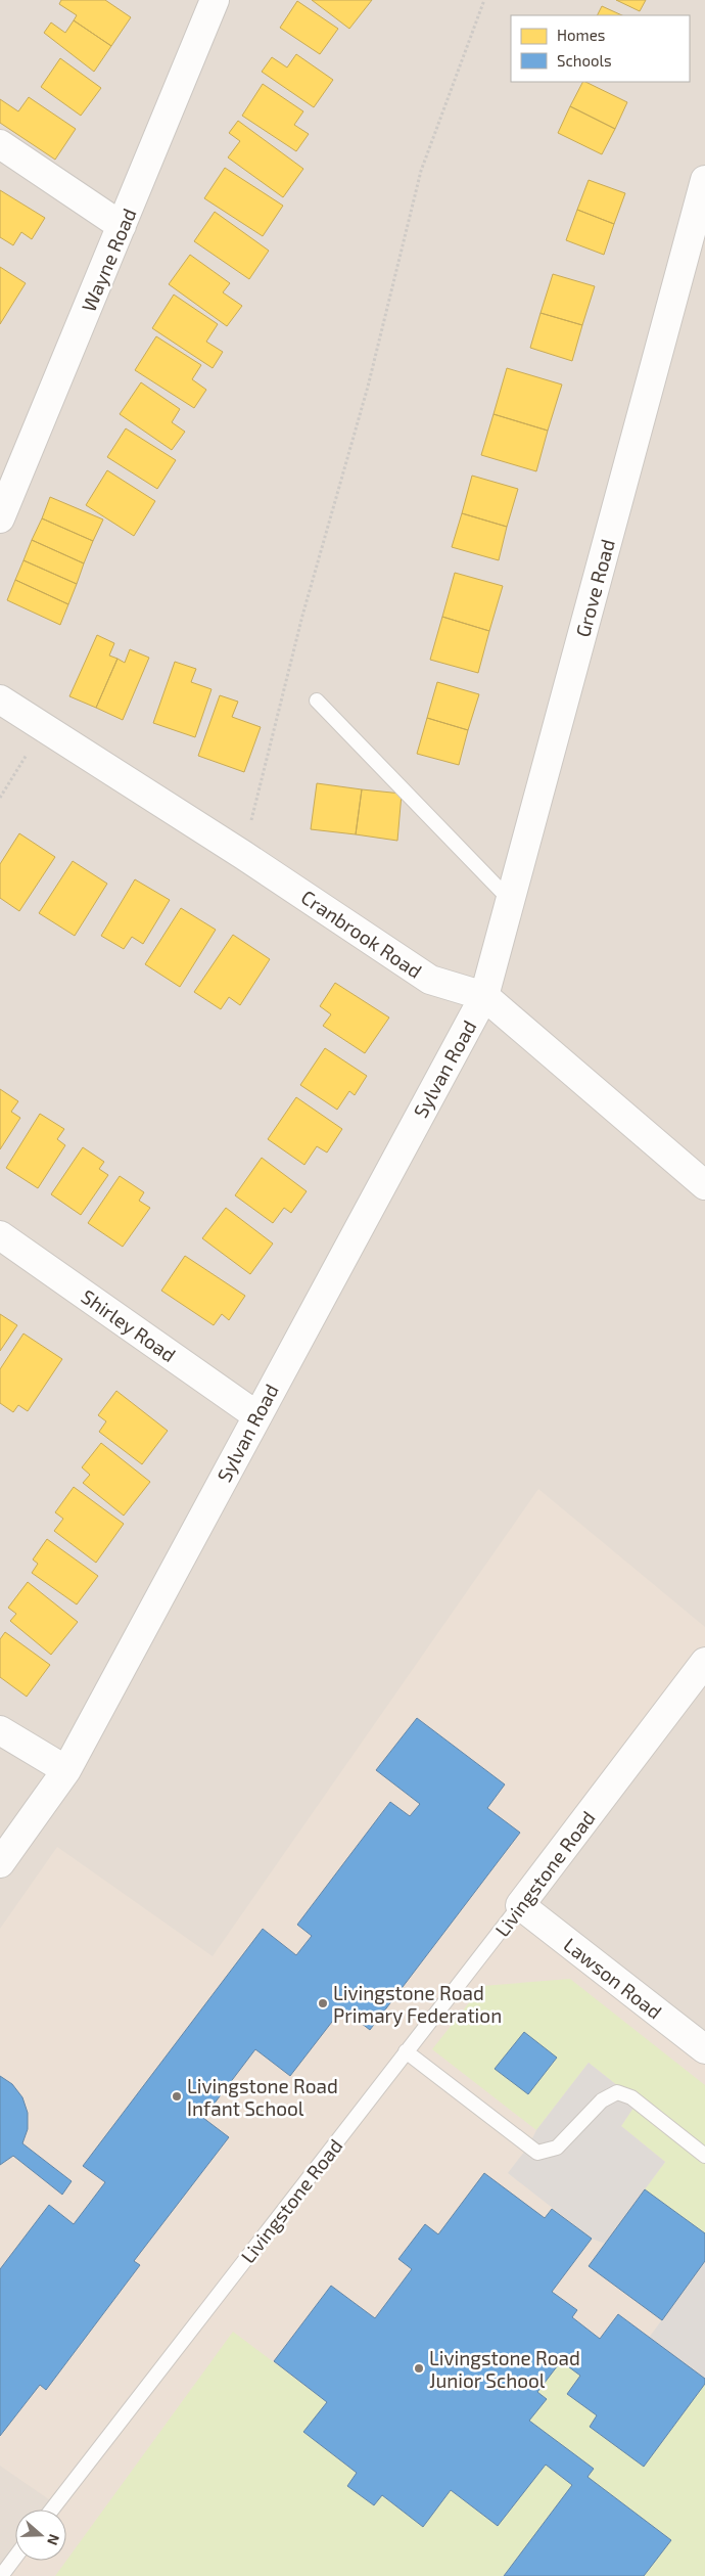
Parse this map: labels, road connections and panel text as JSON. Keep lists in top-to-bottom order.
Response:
{
  "streets": {
    "street": [
      "Wayne Road",
      "Grove Road",
      "Cranbrook Road",
      "Sylvan Road",
      "Shirley Road",
      "Livingstone Road",
      "Lawson Road"
    ]
  },
  "crossings": [
    ["Grove Road", "Cranbrook Road"],
    ["Grove Road", "Sylvan Road"],
    ["Cranbrook Road", "Sylvan Road"],
    ["Sylvan Road", "Shirley Road"],
    ["Livingstone Road", "Lawson Road"]
  ],
  "places": ["Livingstone Road Primary Federation", "Livingstone Road Infant School", "Livingstone Road Junior School"],
  "legend": ["Homes", "Schools"],
  "north": "right"
}
